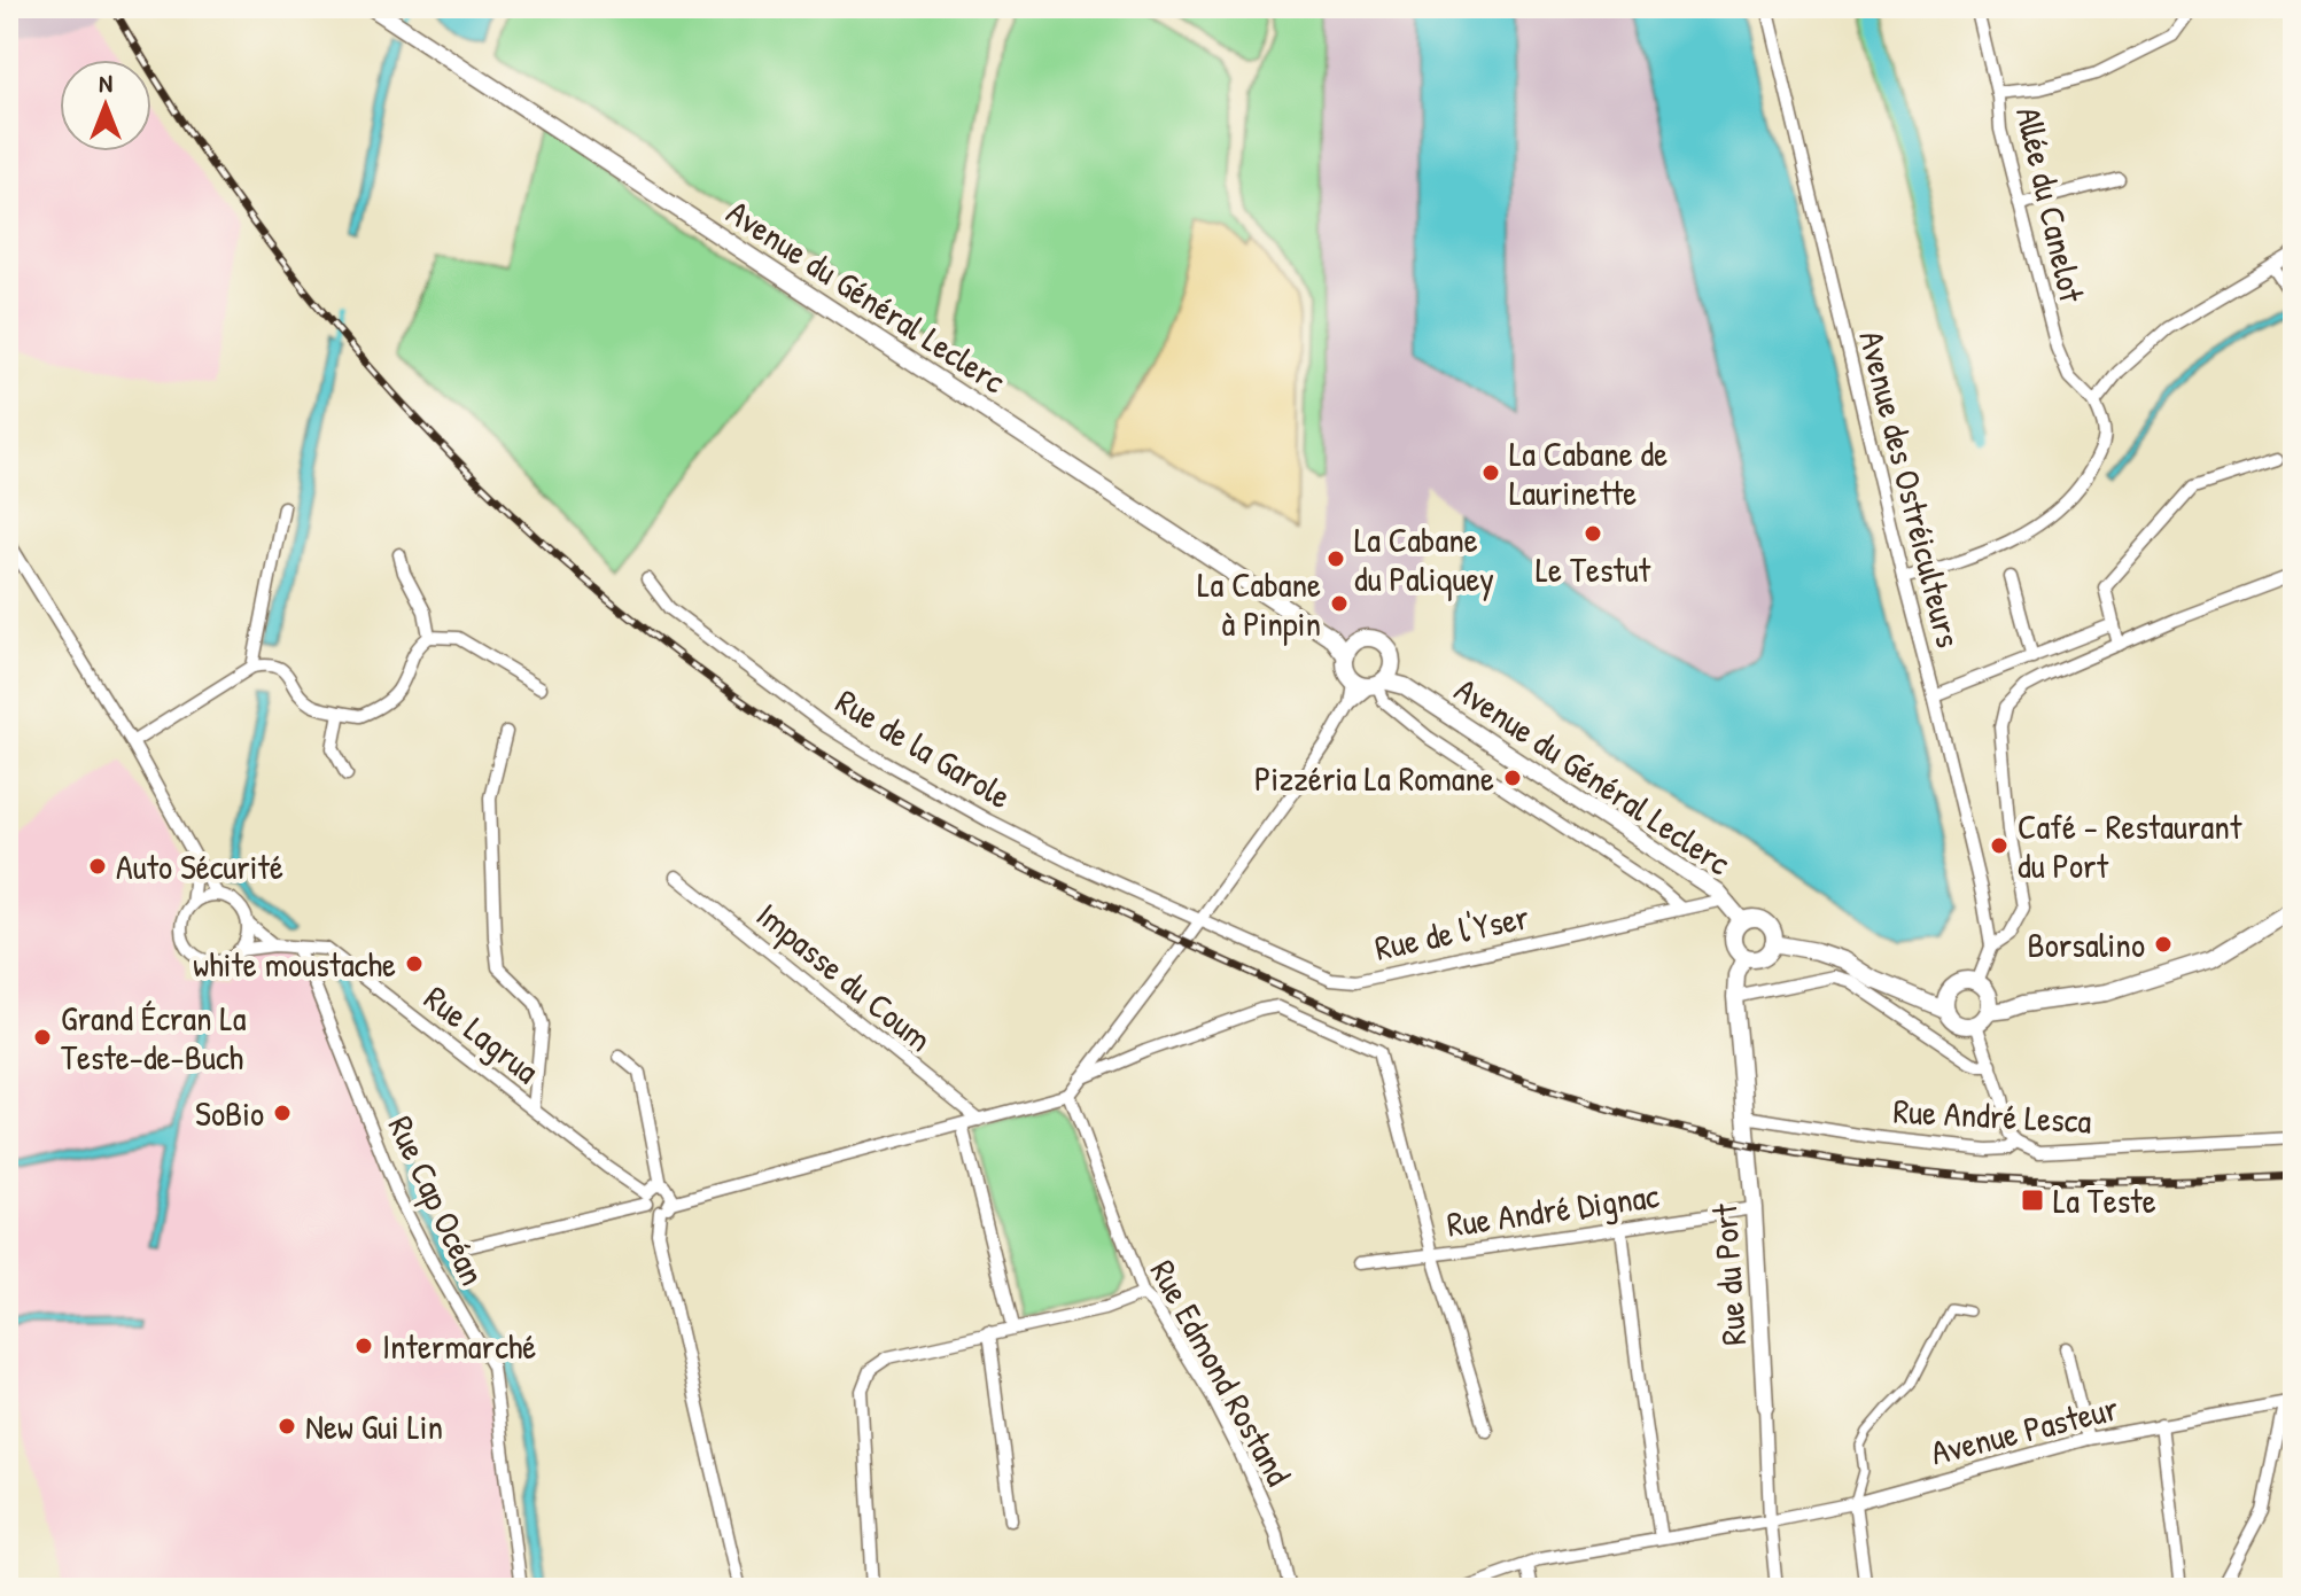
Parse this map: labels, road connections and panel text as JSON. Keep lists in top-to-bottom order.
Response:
{
  "streets": {
    "main road": ["Avenue du Général Leclerc", "Rue du Port"],
    "street": [
      "Allée du Canelot",
      "Avenue des Ostréiculteurs",
      "Rue de la Garole",
      "Rue de l'Yser",
      "Impasse du Coum",
      "Rue Lagrua",
      "Rue André Lesca",
      "Rue Cap Océan",
      "Rue André Dignac",
      "Rue Edmond Rostand",
      "Avenue Pasteur"
    ]
  },
  "crossings": [
    ["Avenue du Général Leclerc", "Rue de l'Yser"],
    ["Avenue du Général Leclerc", "Rue du Port"],
    ["Rue de la Garole", "Rue de l'Yser"],
    ["Rue Lagrua", "Rue Cap Océan"],
    ["Rue André Lesca", "Rue du Port"],
    ["Rue André Dignac", "Rue du Port"],
    ["Rue du Port", "Avenue Pasteur"]
  ],
  "places": {
    "other": [
      "La Cabane de Laurinette",
      "Le Testut",
      "La Cabane du Paliquey",
      "La Cabane à Pinpin",
      "Pizzéria La Romane",
      "Café - Restaurant du Port",
      "Auto Sécurité",
      "Borsalino",
      "white moustache",
      "Grand Écran La Teste-de-Buch",
      "SoBio",
      "Intermarché",
      "New Gui Lin"
    ],
    "transit": ["La Teste"]
  },
  "north": "top"
}
